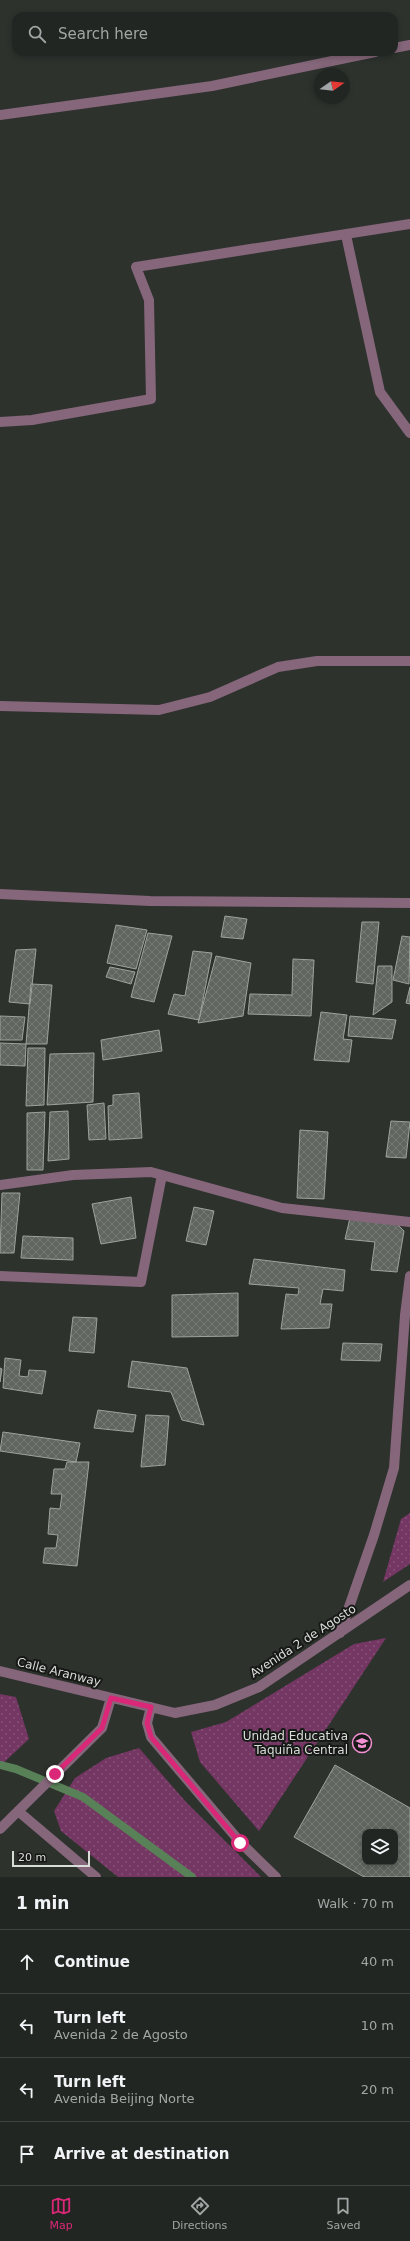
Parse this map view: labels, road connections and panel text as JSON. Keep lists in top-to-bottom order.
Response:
{
  "streets": {
    "street": ["Avenida 2 de Agosto", "Calle Aranway"]
  },
  "crossings": [
    ["Avenida 2 de Agosto", "Calle Aranway"]
  ],
  "places": {
    "school or university": ["Unidad Educativa Taquiña Central"]
  },
  "scale_bar": "20 m",
  "north": "right",
  "page": {
    "search": "Search here",
    "scale": "20 m",
    "heading": ["1 min", "Walk · 70 m"],
    "list": [
      ["Continue", "40 m"],
      ["Turn left", "Avenida 2 de Agosto", "10 m"],
      ["Turn left", "Avenida Beijing Norte", "20 m"],
      "Arrive at destination"
    ],
    "nav": ["Map", "Directions", "Saved"]
  }
}
